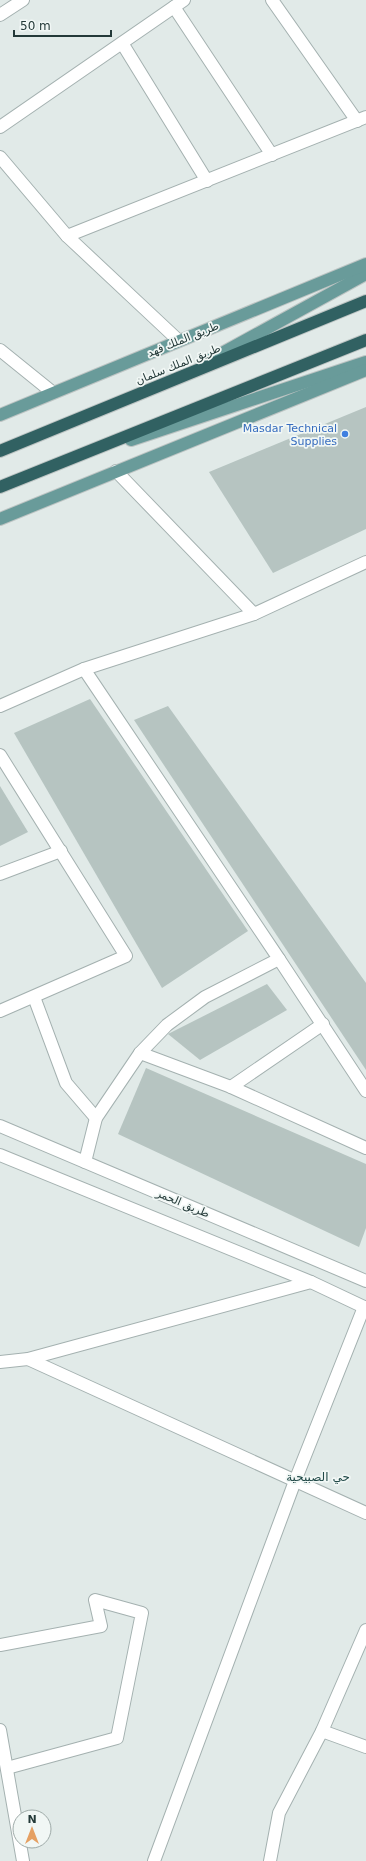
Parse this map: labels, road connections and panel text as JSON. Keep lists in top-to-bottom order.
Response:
{
  "streets": {
    "highway": ["طريق الملك سلمان"],
    "main road": ["طريق الملك فهد"],
    "street": ["طريق الحمر"]
  },
  "districts": ["حي الصبيحية"],
  "places": ["Masdar Technical Supplies"],
  "scale_bar": "50 m",
  "north": "top"
}
